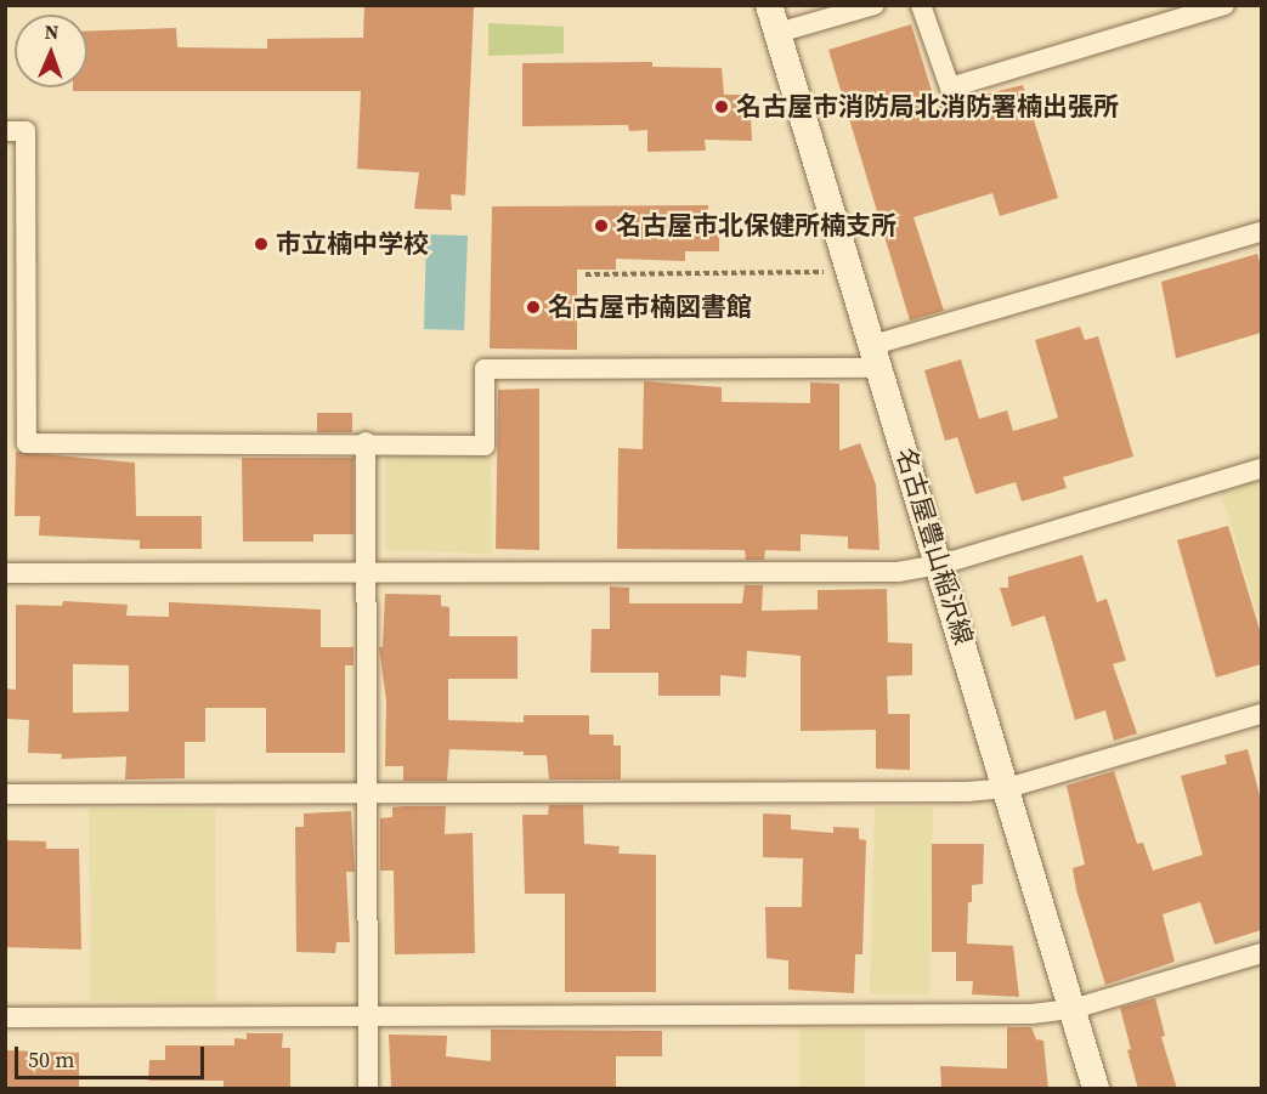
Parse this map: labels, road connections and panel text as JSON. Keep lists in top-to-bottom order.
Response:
{
  "streets": {
    "main road": ["名古屋豊山稲沢線"]
  },
  "places": [
    "名古屋市消防局北消防署楠出張所",
    "名古屋市北保健所楠支所",
    "市立楠中学校",
    "名古屋市楠図書館"
  ],
  "scale_bar": "50 m",
  "north": "top"
}
